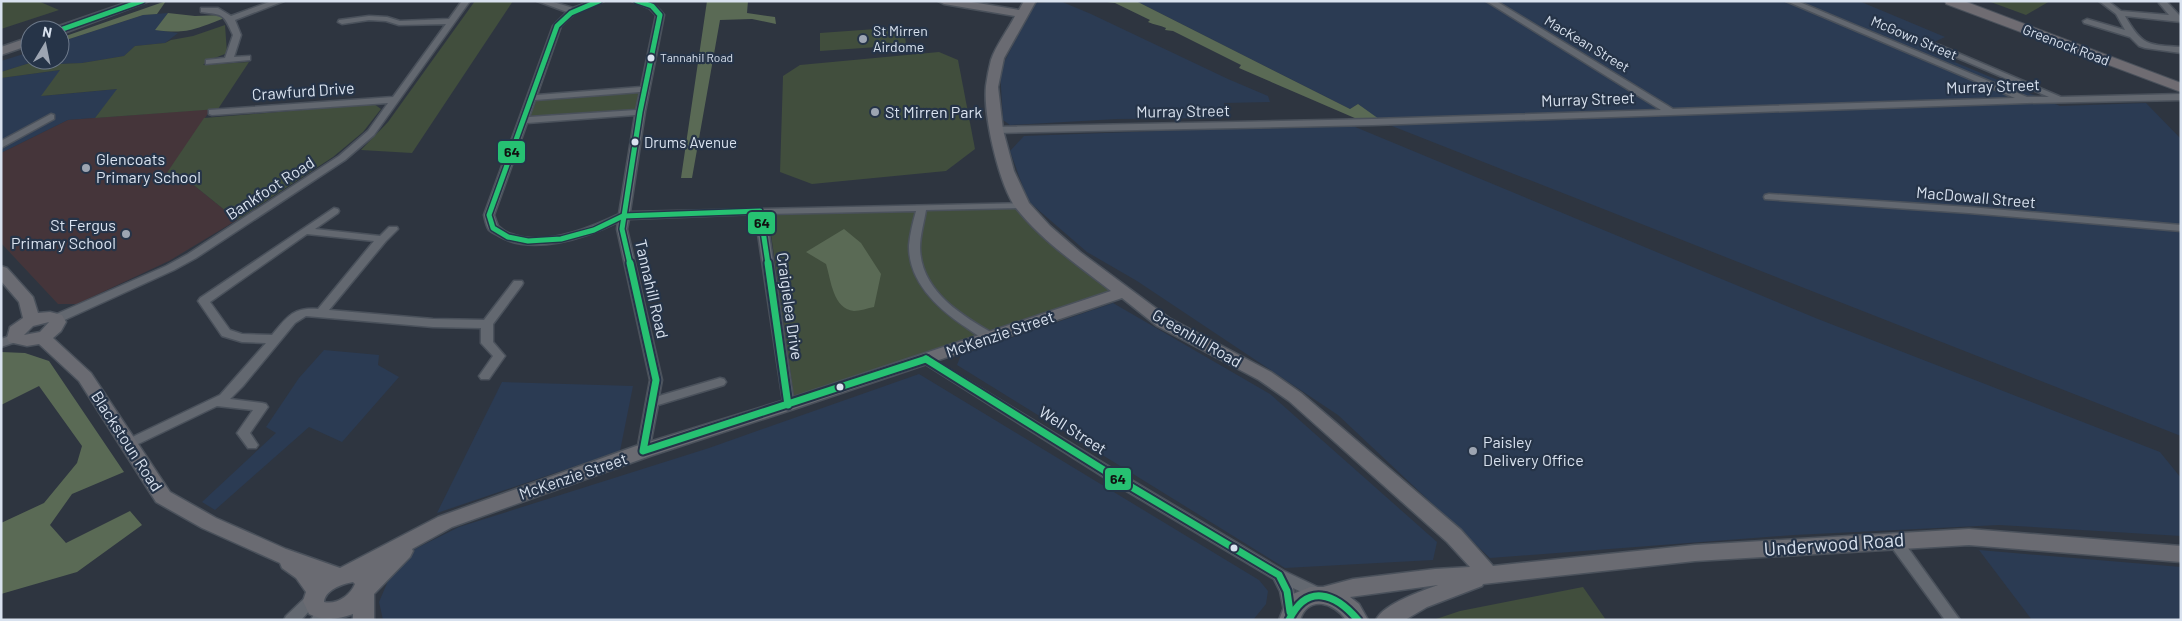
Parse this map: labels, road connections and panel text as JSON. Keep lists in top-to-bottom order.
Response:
{
  "streets": {
    "main road": ["Greenock Road"],
    "street": [
      "McGown Street",
      "MacKean Street",
      "Murray Street",
      "Crawfurd Drive",
      "Bankfoot Road",
      "MacDowall Street",
      "Tannahill Road",
      "Craigielea Drive",
      "McKenzie Street",
      "Greenhill Road",
      "Well Street",
      "Blackstoun Road",
      "Underwood Road"
    ]
  },
  "crossings": [
    ["McGown Street", "Murray Street"],
    ["MacKean Street", "Murray Street"],
    ["Murray Street", "Greenhill Road"],
    ["Crawfurd Drive", "Bankfoot Road"],
    ["Tannahill Road", "McKenzie Street"],
    ["Craigielea Drive", "McKenzie Street"],
    ["McKenzie Street", "Greenhill Road"],
    ["McKenzie Street", "Well Street"],
    ["McKenzie Street", "Blackstoun Road"],
    ["Greenhill Road", "Underwood Road"],
    ["Well Street", "Underwood Road"]
  ],
  "places": [
    "St Mirren Airdome",
    "Tannahil Road",
    "St Mirren Park",
    "Drums Avenue",
    "Glencoats Primary School",
    "St Fergus Primary School",
    "Paisley Delivery Office"
  ],
  "lines": ["transit line 64"],
  "north": "top"
}
